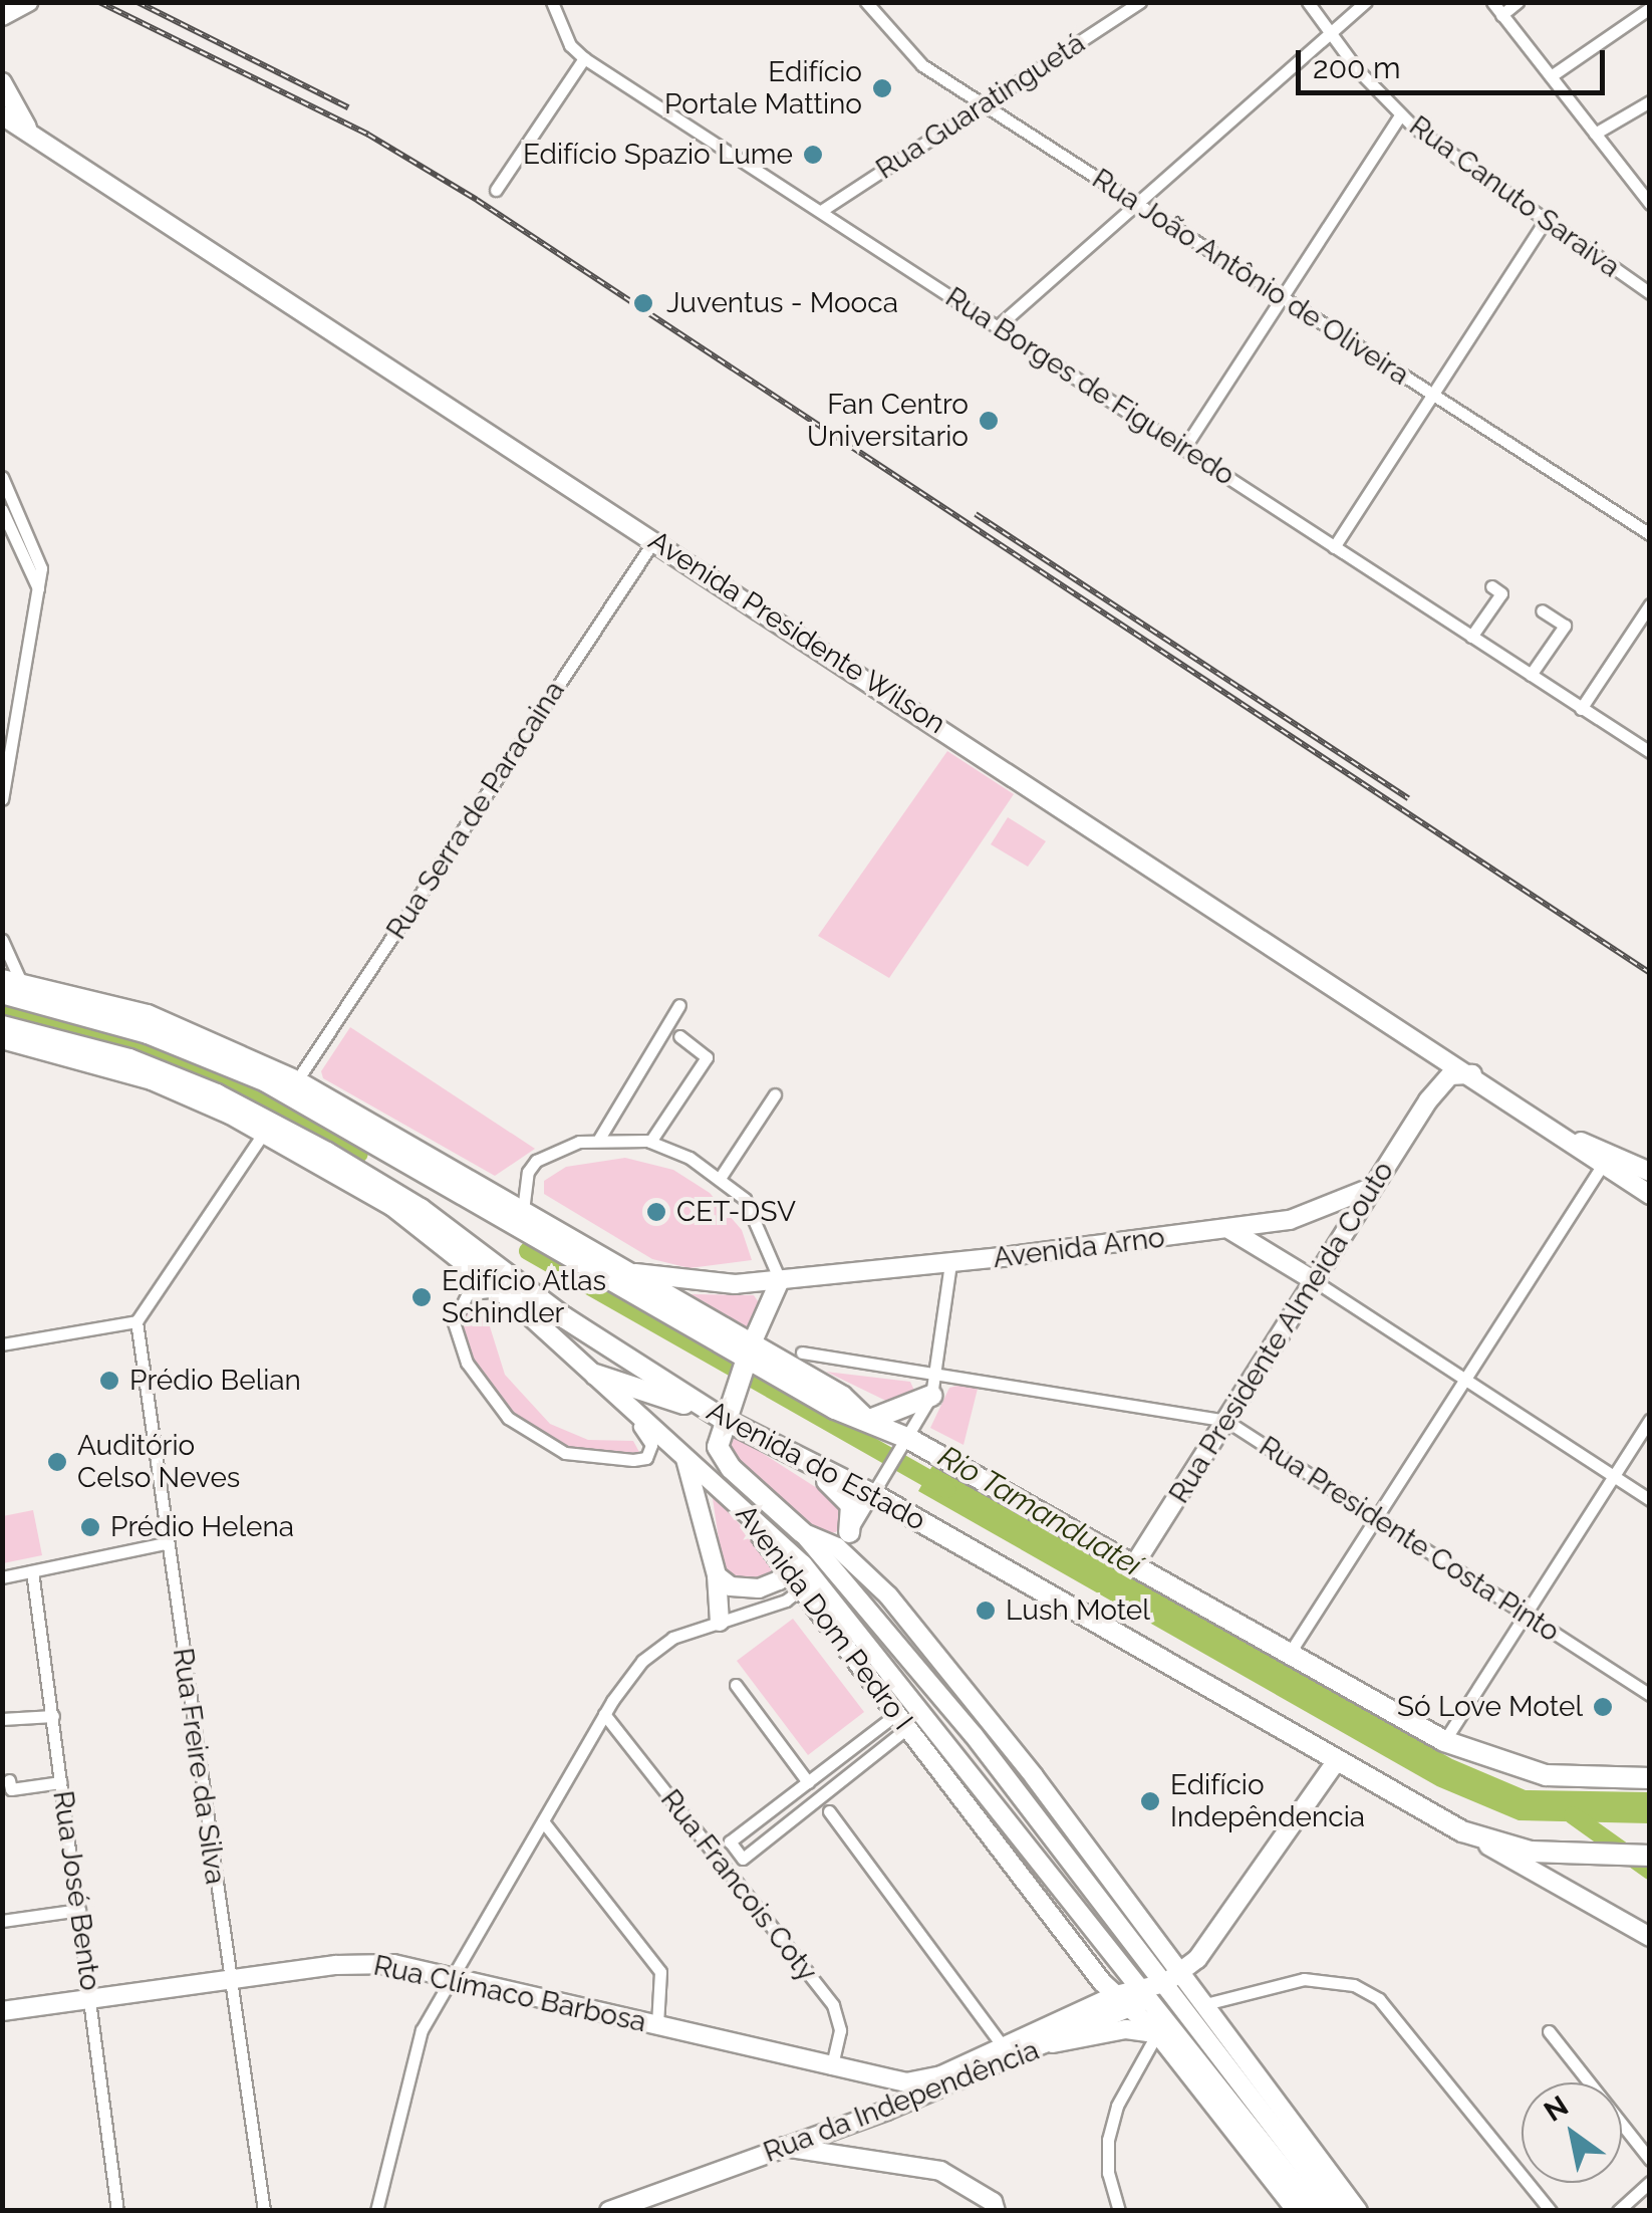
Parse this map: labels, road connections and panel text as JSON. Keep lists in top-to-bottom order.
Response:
{
  "streets": {
    "highway": ["Avenida do Estado"],
    "main road": [
      "Avenida Presidente Wilson",
      "Avenida Arno",
      "Rua Presidente Almeida Couto",
      "Avenida Dom Pedro I",
      "Rua Clímaco Barbosa",
      "Rua da Independência"
    ],
    "street": [
      "Rua Guaratinguetá",
      "Rua Canuto Saraiva",
      "Rua João Antônio de Oliveira",
      "Rua Borges de Figueiredo",
      "Rua Serra de Paracaina",
      "Rua Presidente Costa Pinto",
      "Rua Freire da Silva",
      "Rua Francois Coty",
      "Rua José Bento"
    ]
  },
  "crossings": [
    ["Rua Guaratinguetá", "Rua João Antônio de Oliveira"],
    ["Rua Guaratinguetá", "Rua Borges de Figueiredo"],
    ["Avenida Presidente Wilson", "Rua Serra de Paracaina"],
    ["Avenida Presidente Wilson", "Rua Presidente Almeida Couto"],
    ["Avenida Arno", "Rua Presidente Almeida Couto"],
    ["Rua Presidente Almeida Couto", "Rua Presidente Costa Pinto"],
    ["Avenida Dom Pedro I", "Rua da Independência"],
    ["Rua Freire da Silva", "Rua Clímaco Barbosa"],
    ["Rua Francois Coty", "Rua Clímaco Barbosa"],
    ["Rua José Bento", "Rua Clímaco Barbosa"],
    ["Rua Clímaco Barbosa", "Rua da Independência"]
  ],
  "water": ["Rio Tamanduateí"],
  "places": [
    "Edifício Portale Mattino",
    "Edifício Spazio Lume",
    "Juventus - Mooca",
    "Fan Centro Universitario",
    "CET-DSV",
    "Edifício Atlas Schindler",
    "Prédio Belian",
    "Auditório Celso Neves",
    "Prédio Helena",
    "Lush Motel",
    "Só Love Motel",
    "Edifício Indepêndencia"
  ],
  "scale_bar": "200 m",
  "north": "top left"
}
